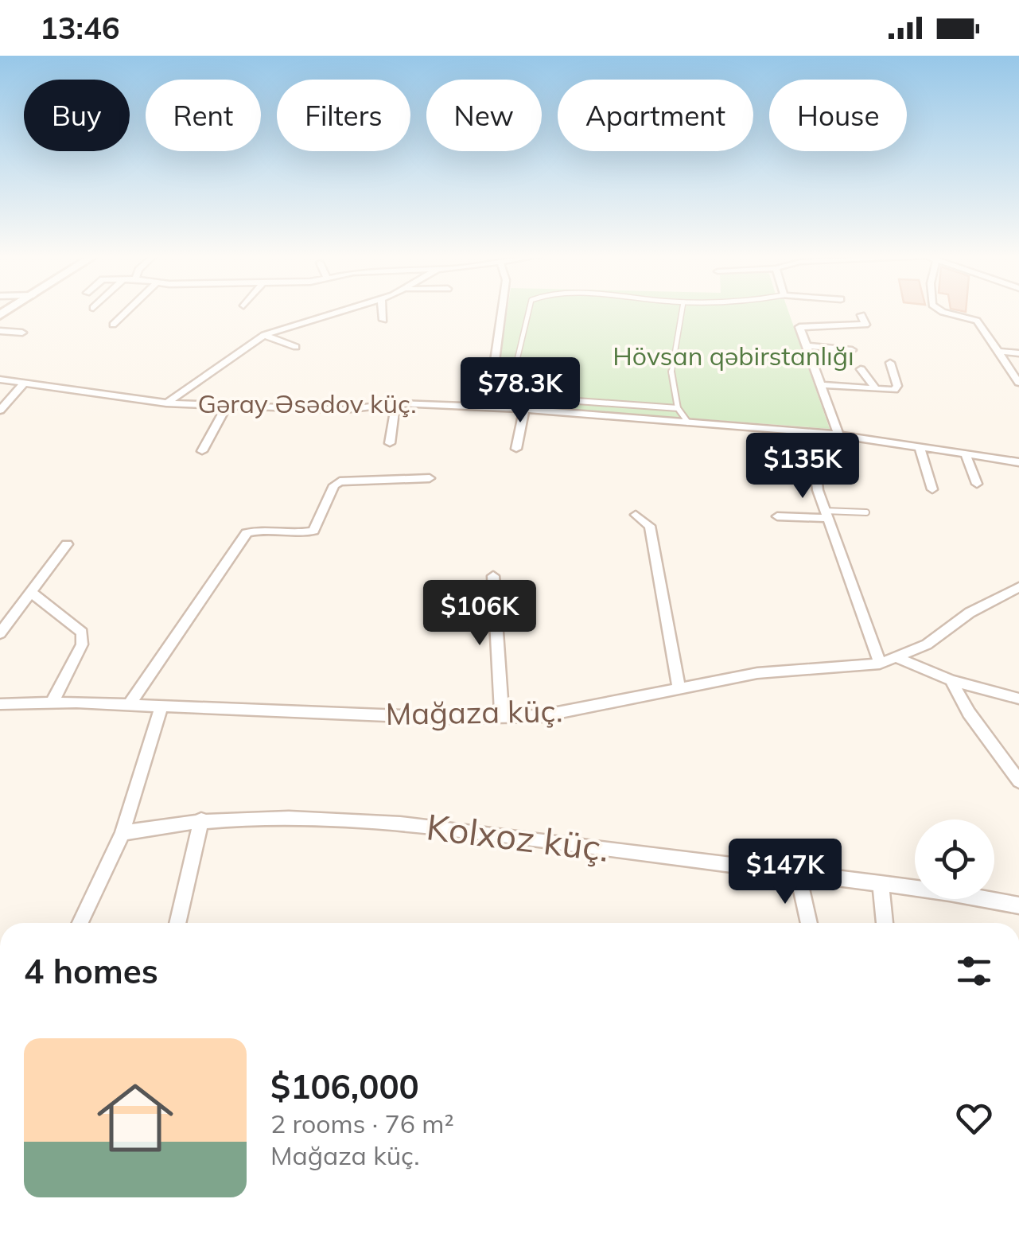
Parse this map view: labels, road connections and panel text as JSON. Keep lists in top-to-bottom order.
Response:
{
  "streets": {
    "street": ["Gəray Əsədov küç.", "Mağaza küç.", "Kolxoz küç."]
  },
  "parks": ["Hövsan qəbirstanlığı"],
  "page": {
    "status": "13:46",
    "chip": [
      "Buy",
      "Rent",
      "Filters",
      "New",
      "Apartment",
      "House"
    ],
    "price": [
      "$78.3K",
      "$135K",
      "$106K",
      "$147K"
    ],
    "heading": "4 homes",
    "list": [
      {
        "name": "$106,000",
        "note": "2 rooms · 76 m² · Mağaza küç."
      }
    ]
  }
}
